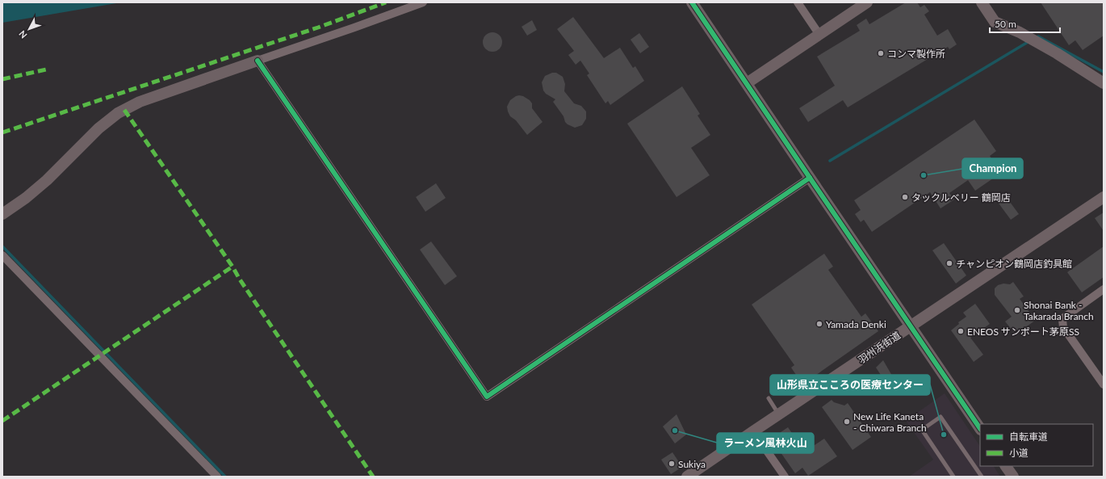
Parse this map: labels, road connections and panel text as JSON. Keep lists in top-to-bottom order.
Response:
{
  "streets": {
    "street": ["羽州浜街道"]
  },
  "places": [
    "コンマ製作所",
    "Champion",
    "タックルベリー 鶴岡店",
    "チャンピオン鶴岡店釣具館",
    "Shonai Bank - Takarada Branch",
    "Yamada Denki",
    "ENEOS サンポート茅原SS",
    "New Life Kaneta - Chiwara Branch",
    "ラーメン風林火山",
    "山形県立こころの医療センター",
    "Sukiya"
  ],
  "legend": ["自転車道", "小道"],
  "scale_bar": "50 m",
  "north": "bottom left"
}
